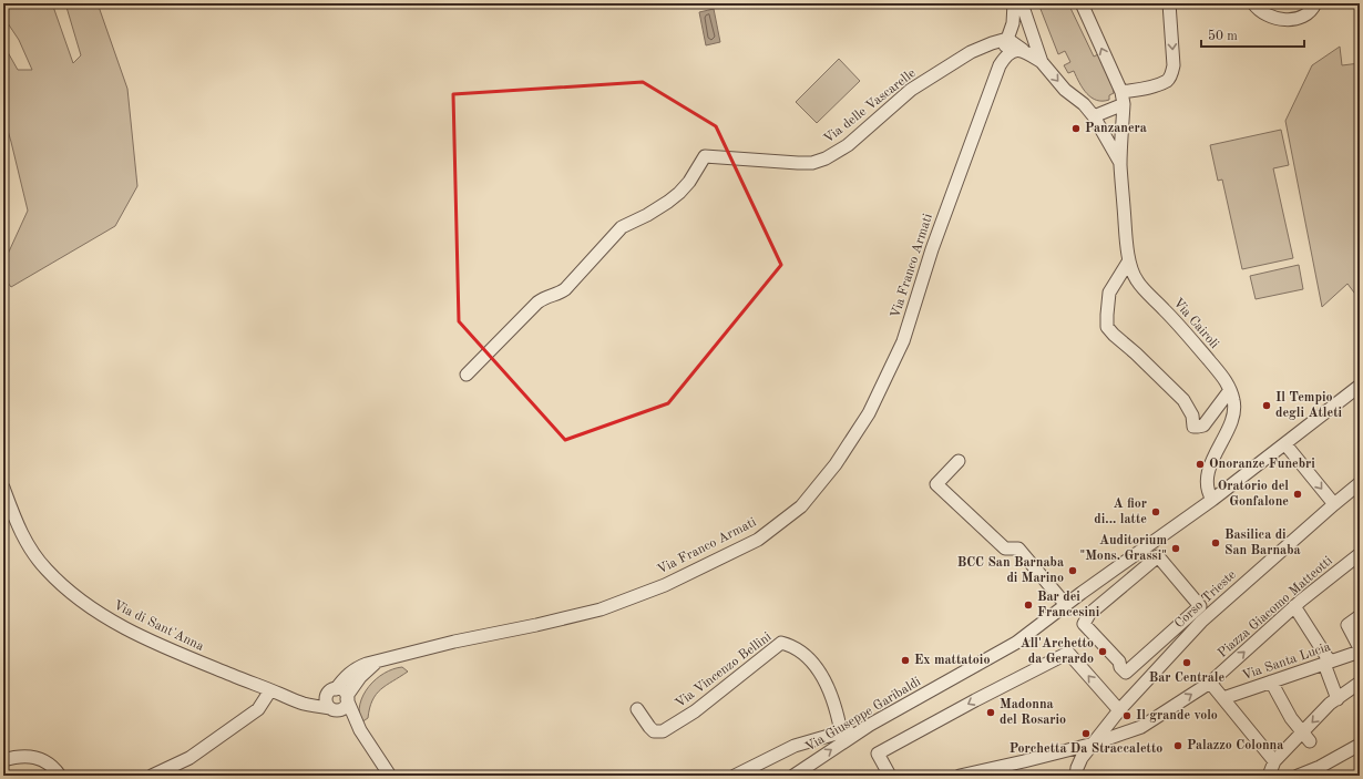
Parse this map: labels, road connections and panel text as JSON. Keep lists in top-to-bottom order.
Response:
{
  "streets": {
    "street": [
      "Via delle Vascarelle",
      "Via Franco Armati",
      "Via Cairoli",
      "Corso Trieste",
      "Piazza Giacomo Matteotti",
      "Via di Sant'Anna",
      "Via Santa Lucia",
      "Via Vincenzo Bellini",
      "Via Giuseppe Garibaldi"
    ]
  },
  "crossings": [
    ["Via delle Vascarelle", "Via Franco Armati"],
    ["Via Franco Armati", "Via di Sant'Anna"],
    ["Via Cairoli", "Via Giuseppe Garibaldi"],
    ["Corso Trieste", "Piazza Giacomo Matteotti"]
  ],
  "places": [
    "Panzanera",
    "Il Tempio degli Atleti",
    "Onoranze Funebri",
    "Oratorio del Gonfalone",
    "A fior di... latte",
    "Basilica di San Barnaba",
    "Auditorium \"Mons. Grassi\"",
    "BCC San Barnaba di Marino",
    "Bar dei Francesini",
    "All'Archetto da Gerardo",
    "Ex mattatoio",
    "Bar Centrale",
    "Madonna del Rosario",
    "Il grande volo",
    "Porchetta Da Straccaletto",
    "Palazzo Colonna"
  ],
  "scale_bar": "50 m"
}
